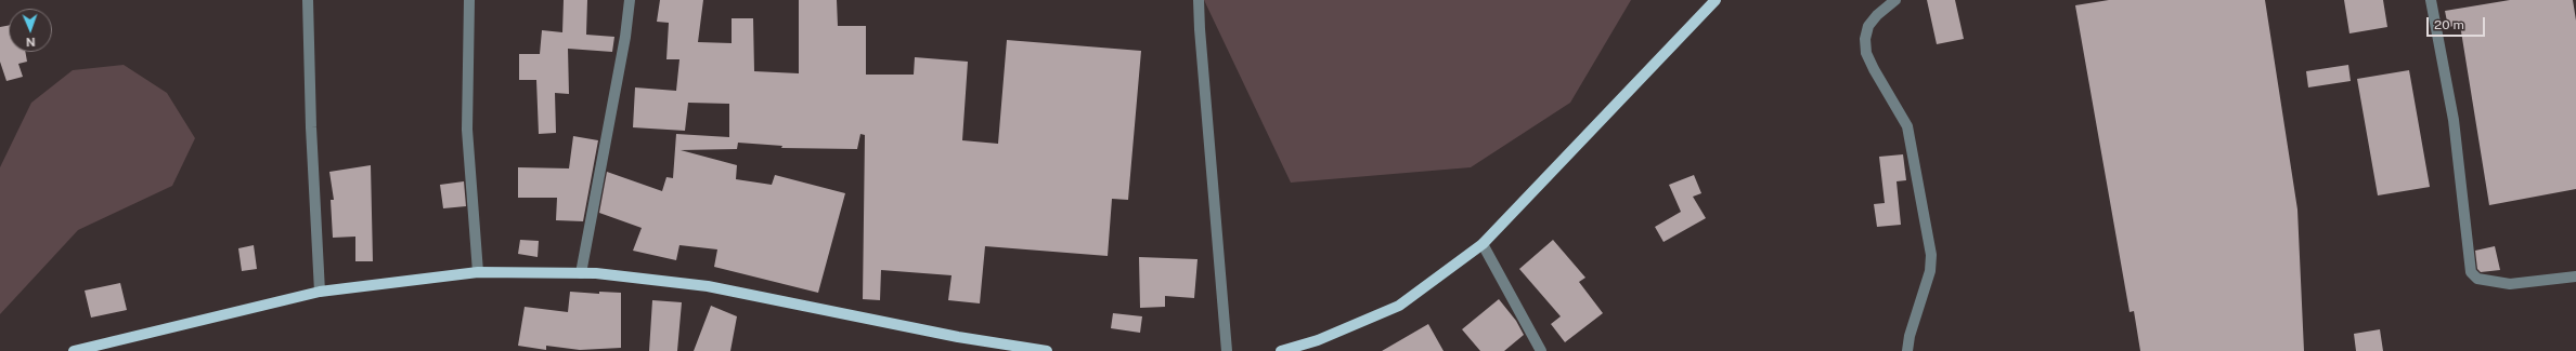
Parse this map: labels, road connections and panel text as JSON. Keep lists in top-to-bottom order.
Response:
{
  "scale_bar": "20 m",
  "north": "bottom"
}
